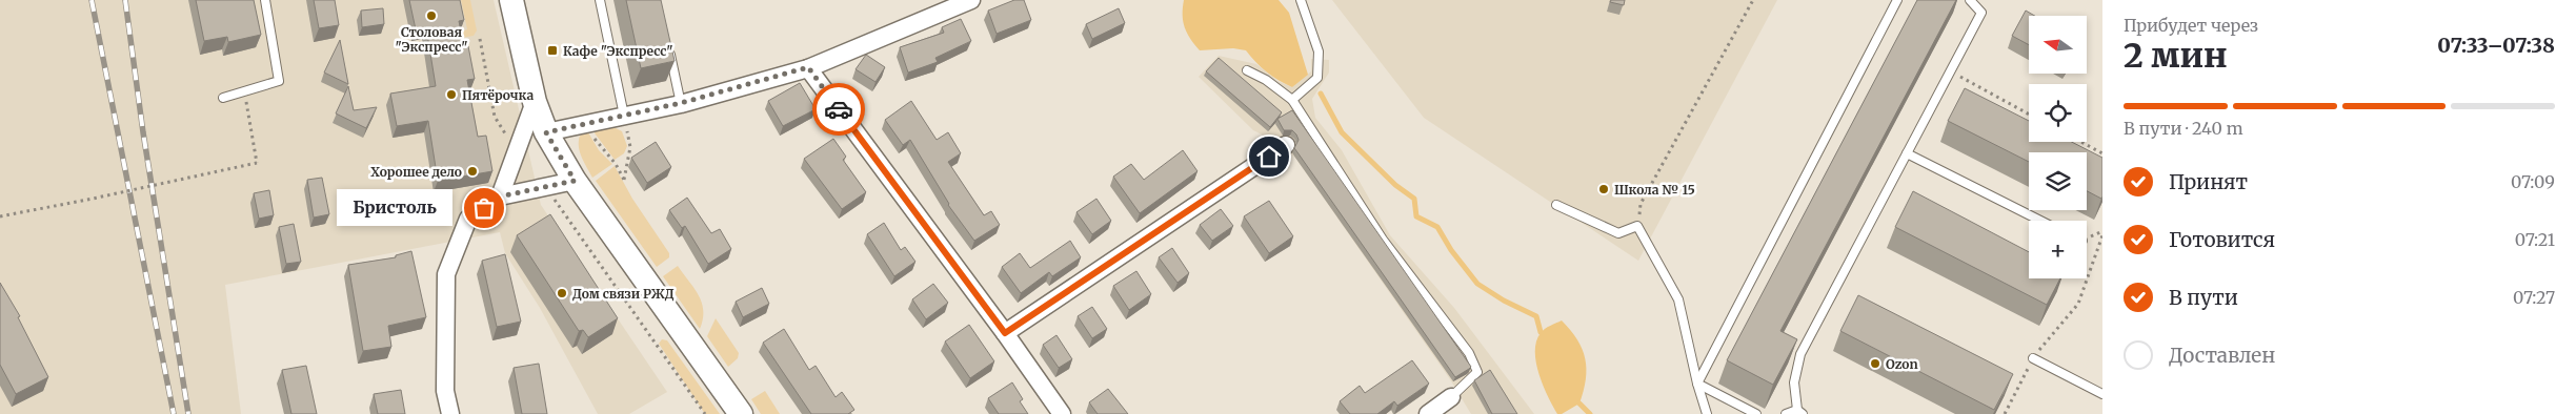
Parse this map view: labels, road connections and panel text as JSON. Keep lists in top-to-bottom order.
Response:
{
  "places": {
    "other": [
      "Столовая \"Экспресс\"",
      "Пятёрочка",
      "Хорошее дело",
      "Школа № 15",
      "Бристоль",
      "Дом связи РЖД",
      "Ozon"
    ],
    "transit": ["Кафе \"Экспресс\""]
  },
  "north": "left",
  "page": {
    "heading": ["2 мин", "Прибудет через", "07:33–07:38"],
    "map_buttons": "+",
    "bar": "В пути · 240 m",
    "list": [
      ["Принят", "07:09"],
      ["Готовится", "07:21"],
      ["В пути", "07:27"],
      "Доставлен"
    ],
    "bubble": "Бристоль"
  }
}
